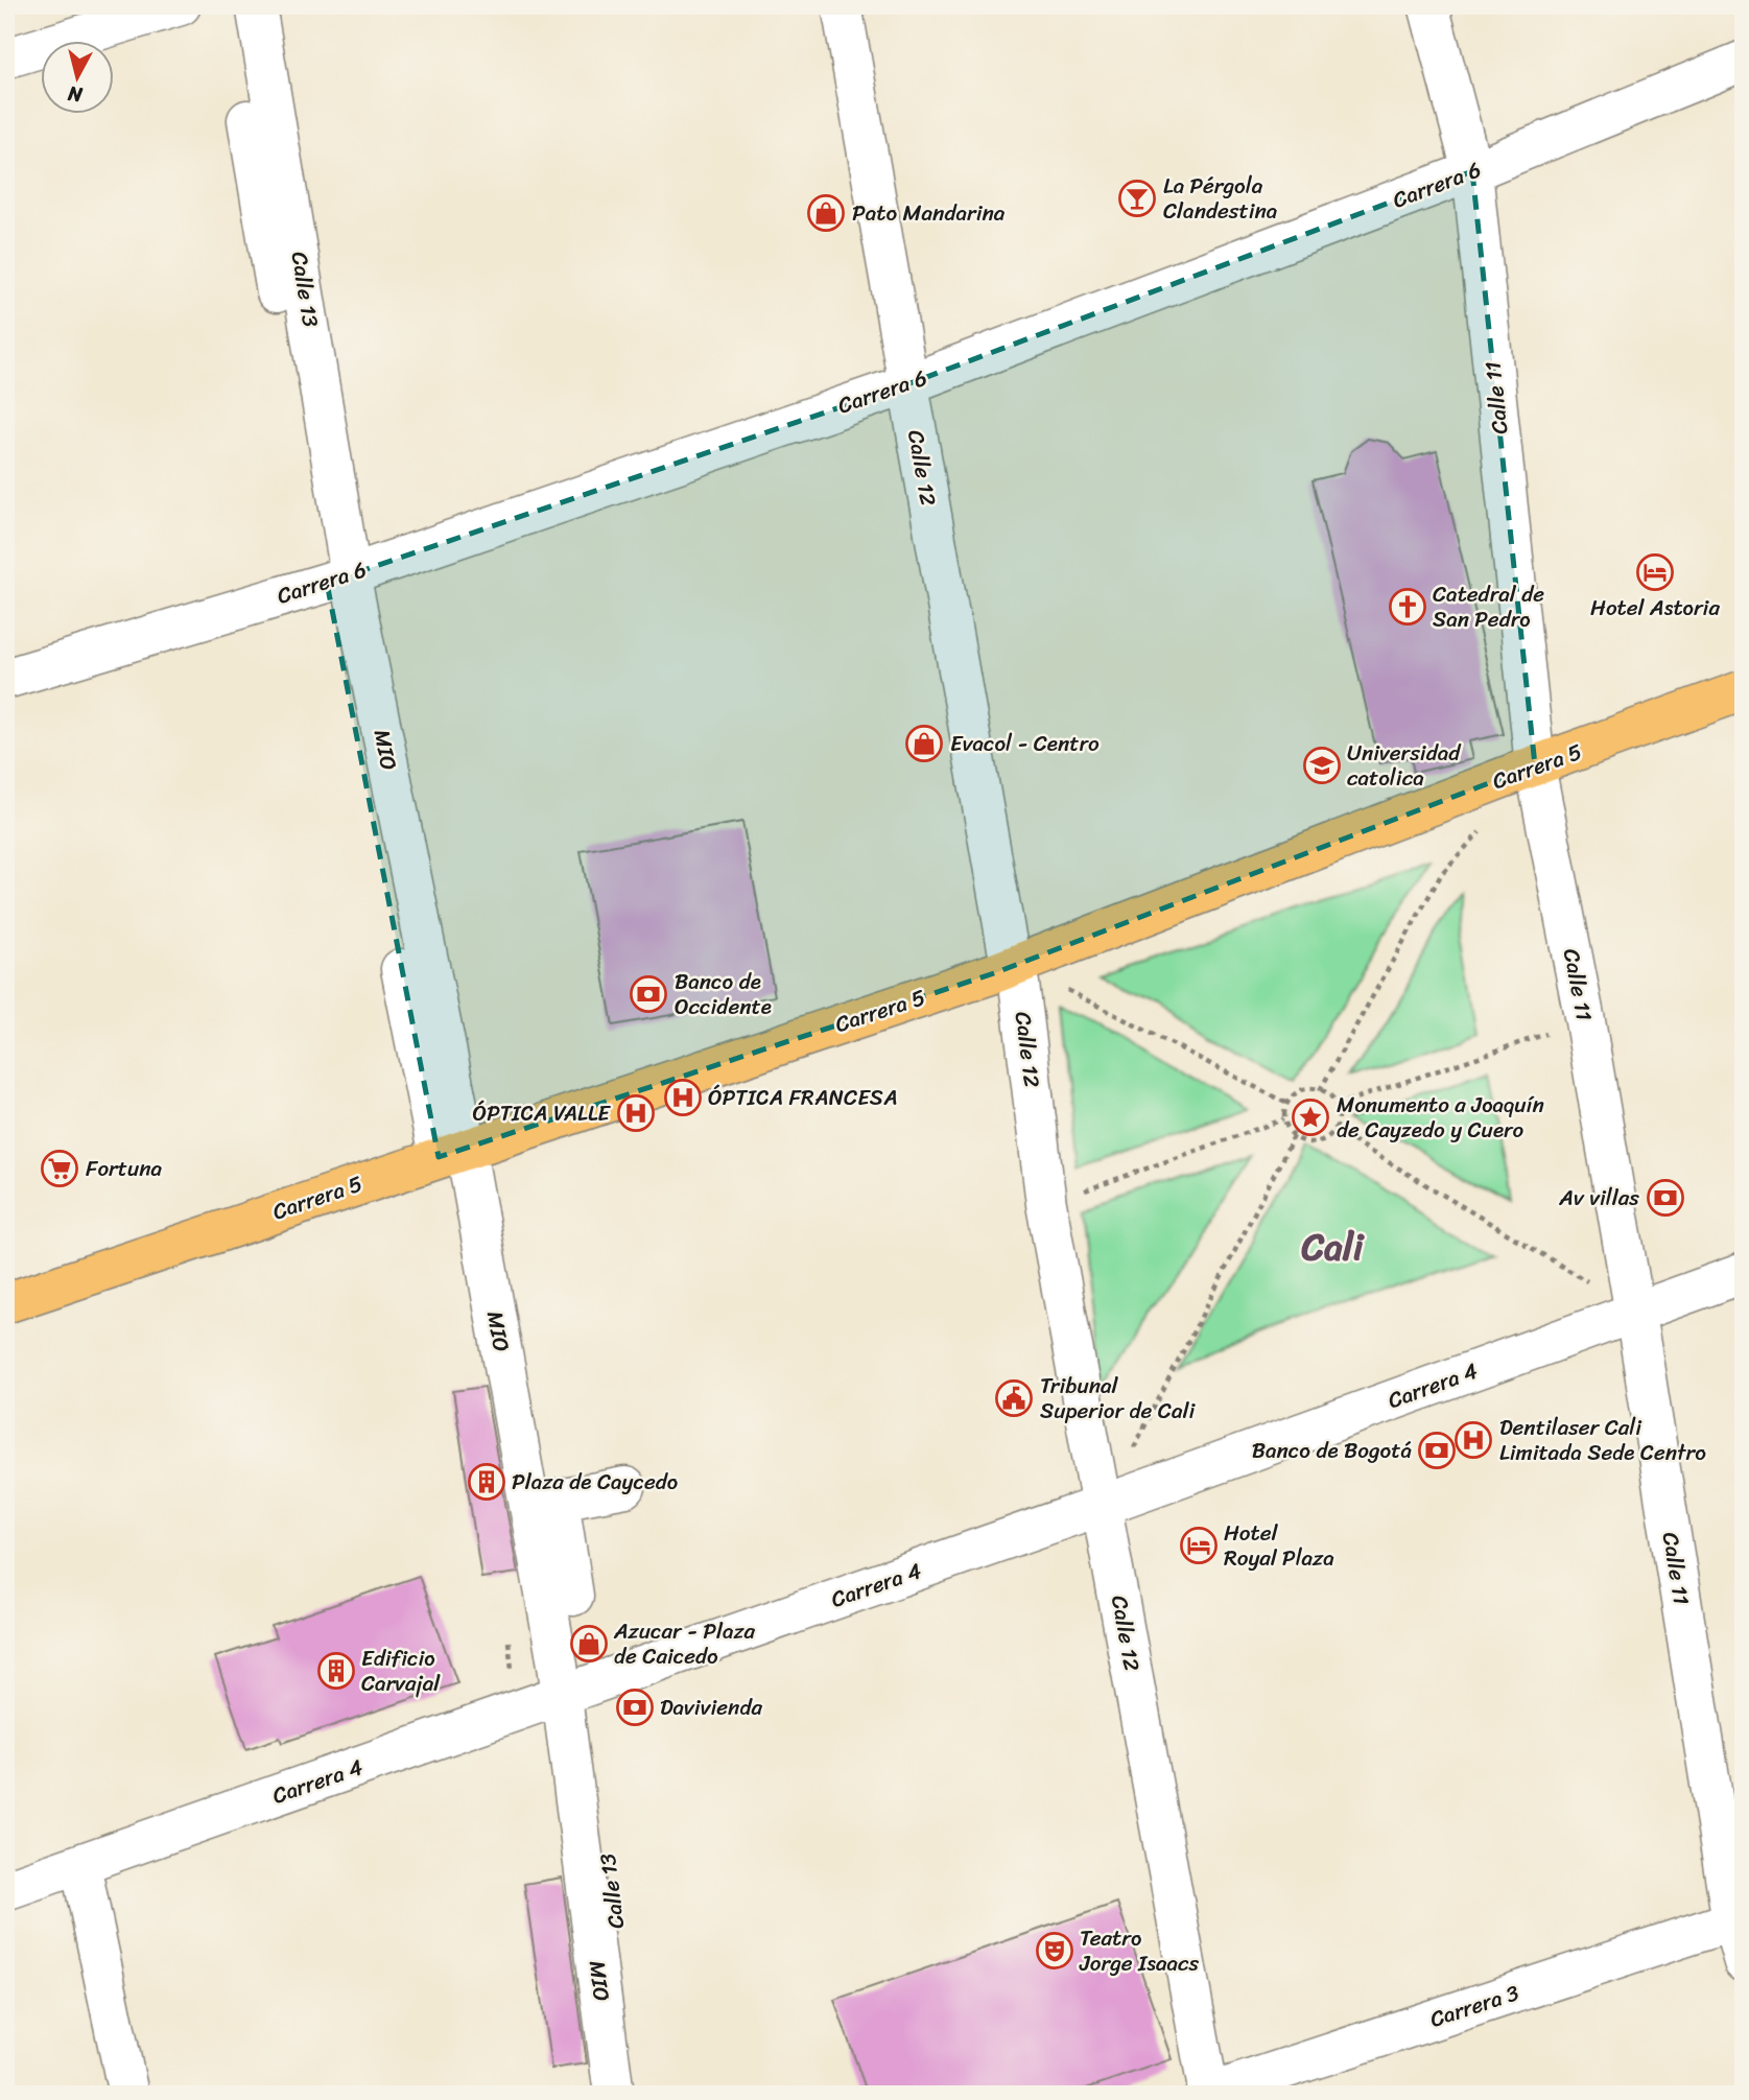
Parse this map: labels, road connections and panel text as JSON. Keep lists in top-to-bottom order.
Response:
{
  "streets": {
    "main road": ["Carrera 5"],
    "street": [
      "Carrera 6",
      "Calle 13",
      "Calle 11",
      "Calle 12",
      "MIO",
      "Carrera 4",
      "Carrera 3"
    ]
  },
  "crossings": [
    ["Carrera 6", "Calle 13"],
    ["Carrera 6", "Calle 11"],
    ["Carrera 6", "Calle 12"],
    ["Carrera 6", "MIO"],
    ["Calle 13", "MIO"],
    ["Calle 13", "Carrera 4"],
    ["Calle 11", "Carrera 5"],
    ["Calle 11", "Carrera 4"],
    ["Calle 11", "Carrera 3"],
    ["Calle 12", "Carrera 5"],
    ["Calle 12", "Carrera 4"],
    ["Calle 12", "Carrera 3"],
    ["MIO", "Carrera 5"],
    ["MIO", "Carrera 4"]
  ],
  "districts": ["Cali"],
  "places": {
    "bar": ["La Pérgola Clandestina"],
    "shop": ["Pato Mandarina", "Evacol - Centro", "Azucar - Plaza de Caicedo"],
    "hotel": ["Hotel Astoria", "Hotel Royal Plaza"],
    "church": ["Catedral de San Pedro"],
    "school or university": ["Universidad catolica"],
    "bank": [
      "Banco de Occidente",
      "Av villas",
      "Banco de Bogotá",
      "Davivienda"
    ],
    "hospital": ["ÓPTICA FRANCESA", "ÓPTICA VALLE", "Dentilaser Cali Limitada Sede Centro"],
    "place": ["Monumento a Joaquín de Cayzedo y Cuero"],
    "supermarket": ["Fortuna"],
    "public building": ["Tribunal Superior de Cali"],
    "building": ["Plaza de Caycedo", "Edificio Carvajal"],
    "theatre": ["Teatro Jorge Isaacs"]
  },
  "north": "bottom"
}
